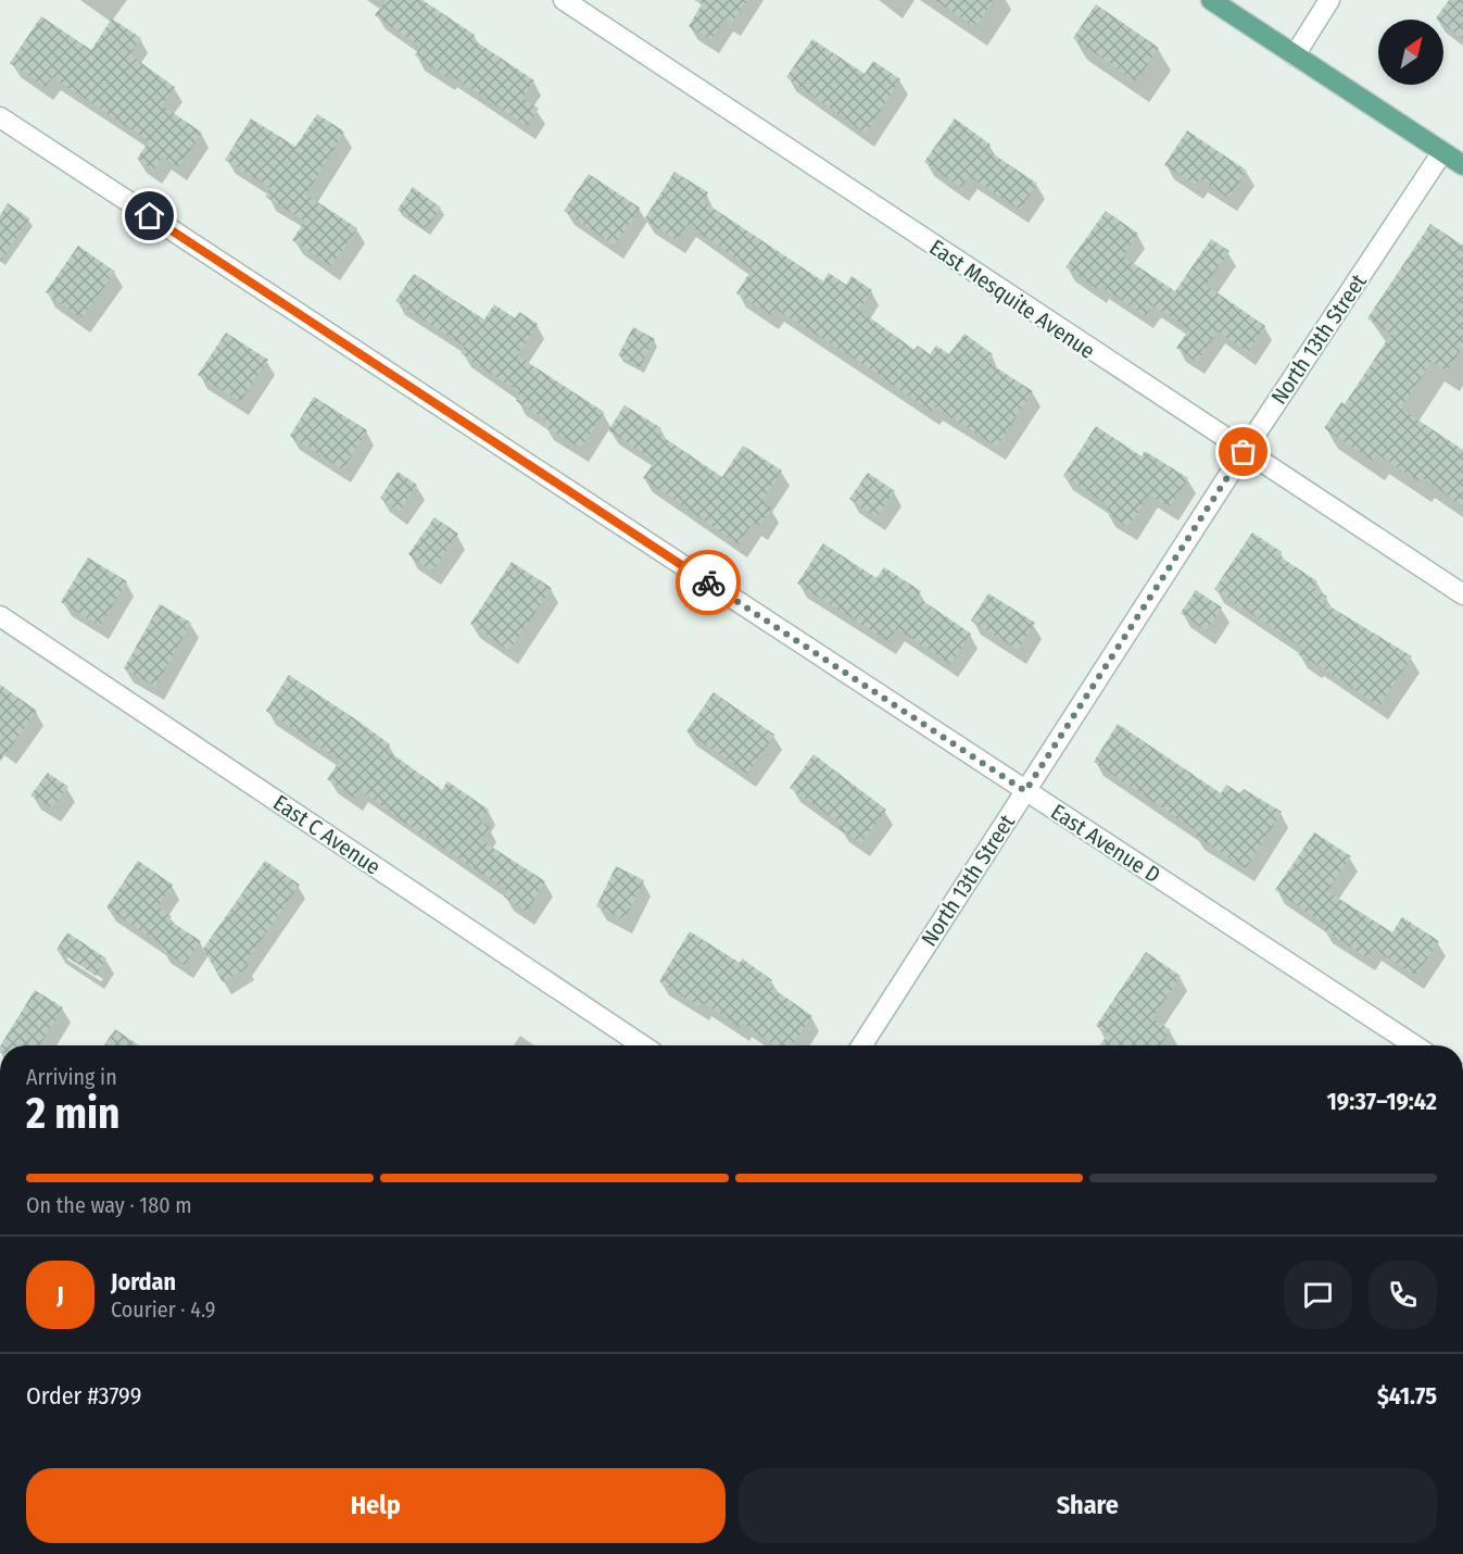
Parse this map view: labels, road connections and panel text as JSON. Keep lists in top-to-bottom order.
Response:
{
  "streets": {
    "street": [
      "East Mesquite Avenue",
      "North 13th Street",
      "East C Avenue",
      "East Avenue D"
    ]
  },
  "crossings": [
    ["East Mesquite Avenue", "North 13th Street"],
    ["North 13th Street", "East Avenue D"]
  ],
  "north": "top right",
  "page": {
    "heading": ["2 min", "Arriving in", "19:37–19:42"],
    "panel": [
      "Jordan",
      "Courier · 4.9",
      "Order #3799",
      "$41.75"
    ],
    "bar": "On the way · 180 m",
    "round": "J",
    "buttons": ["Help", "Share"]
  }
}
